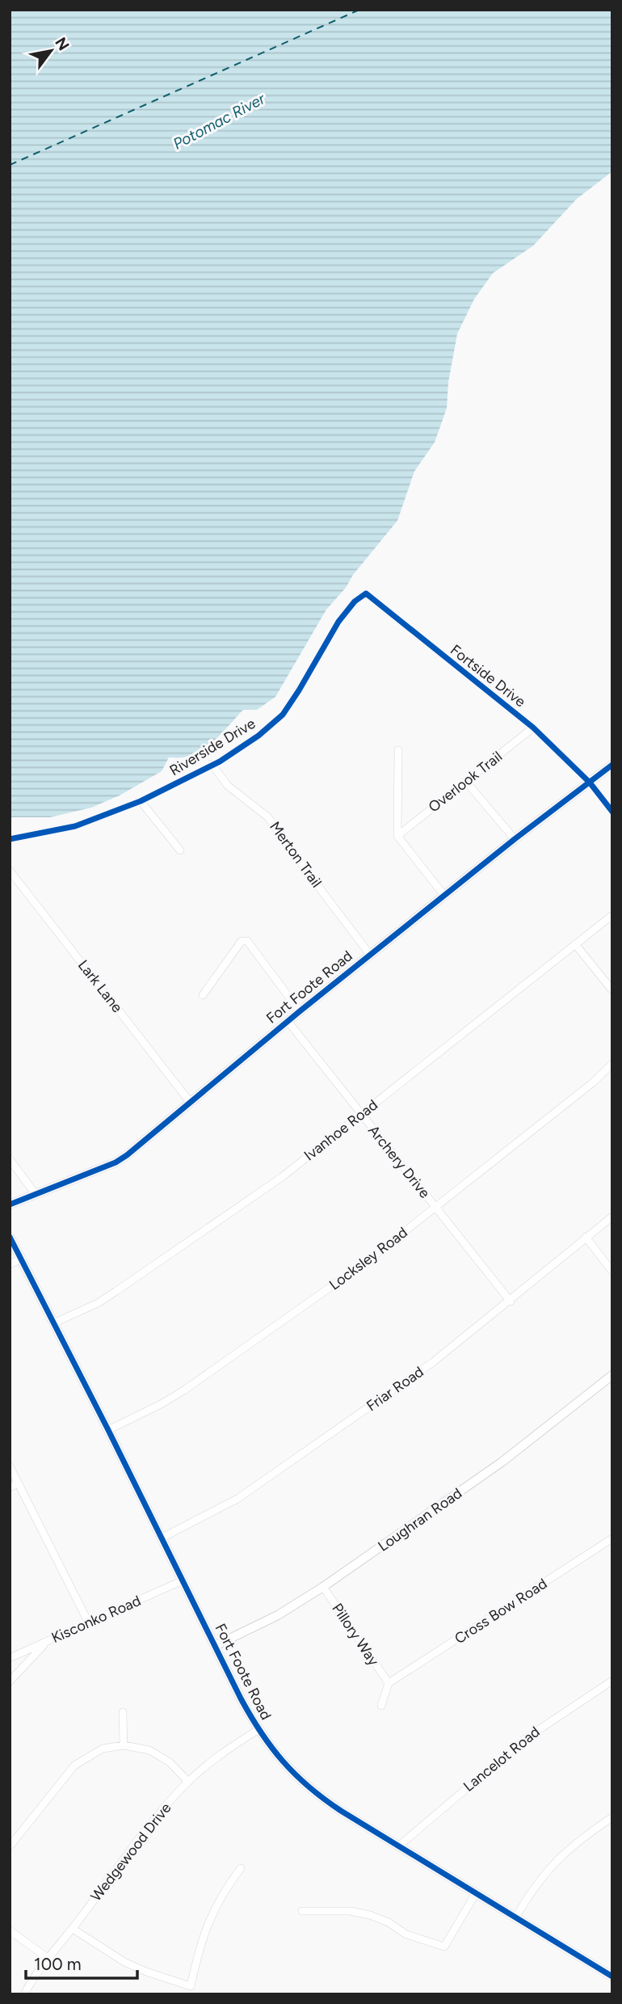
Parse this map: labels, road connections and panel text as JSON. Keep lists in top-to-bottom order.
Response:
{
  "streets": {
    "street": [
      "Fortside Drive",
      "Riverside Drive",
      "Overlook Trail",
      "Merton Trail",
      "Lark Lane",
      "Fort Foote Road",
      "Ivanhoe Road",
      "Archery Drive",
      "Locksley Road",
      "Friar Road",
      "Loughran Road",
      "Cross Bow Road",
      "Kisconko Road",
      "Pillory Way",
      "Lancelot Road",
      "Wedgewood Drive"
    ]
  },
  "crossings": [
    ["Fortside Drive", "Riverside Drive"],
    ["Fortside Drive", "Overlook Trail"],
    ["Fortside Drive", "Fort Foote Road"],
    ["Riverside Drive", "Merton Trail"],
    ["Merton Trail", "Fort Foote Road"],
    ["Lark Lane", "Fort Foote Road"],
    ["Fort Foote Road", "Ivanhoe Road"],
    ["Fort Foote Road", "Archery Drive"],
    ["Fort Foote Road", "Locksley Road"],
    ["Fort Foote Road", "Friar Road"],
    ["Fort Foote Road", "Loughran Road"],
    ["Fort Foote Road", "Kisconko Road"],
    ["Fort Foote Road", "Lancelot Road"],
    ["Fort Foote Road", "Wedgewood Drive"],
    ["Ivanhoe Road", "Archery Drive"],
    ["Archery Drive", "Locksley Road"],
    ["Archery Drive", "Friar Road"],
    ["Loughran Road", "Pillory Way"],
    ["Cross Bow Road", "Pillory Way"]
  ],
  "water": ["Potomac River"],
  "scale_bar": "100 m",
  "north": "top right"
}
